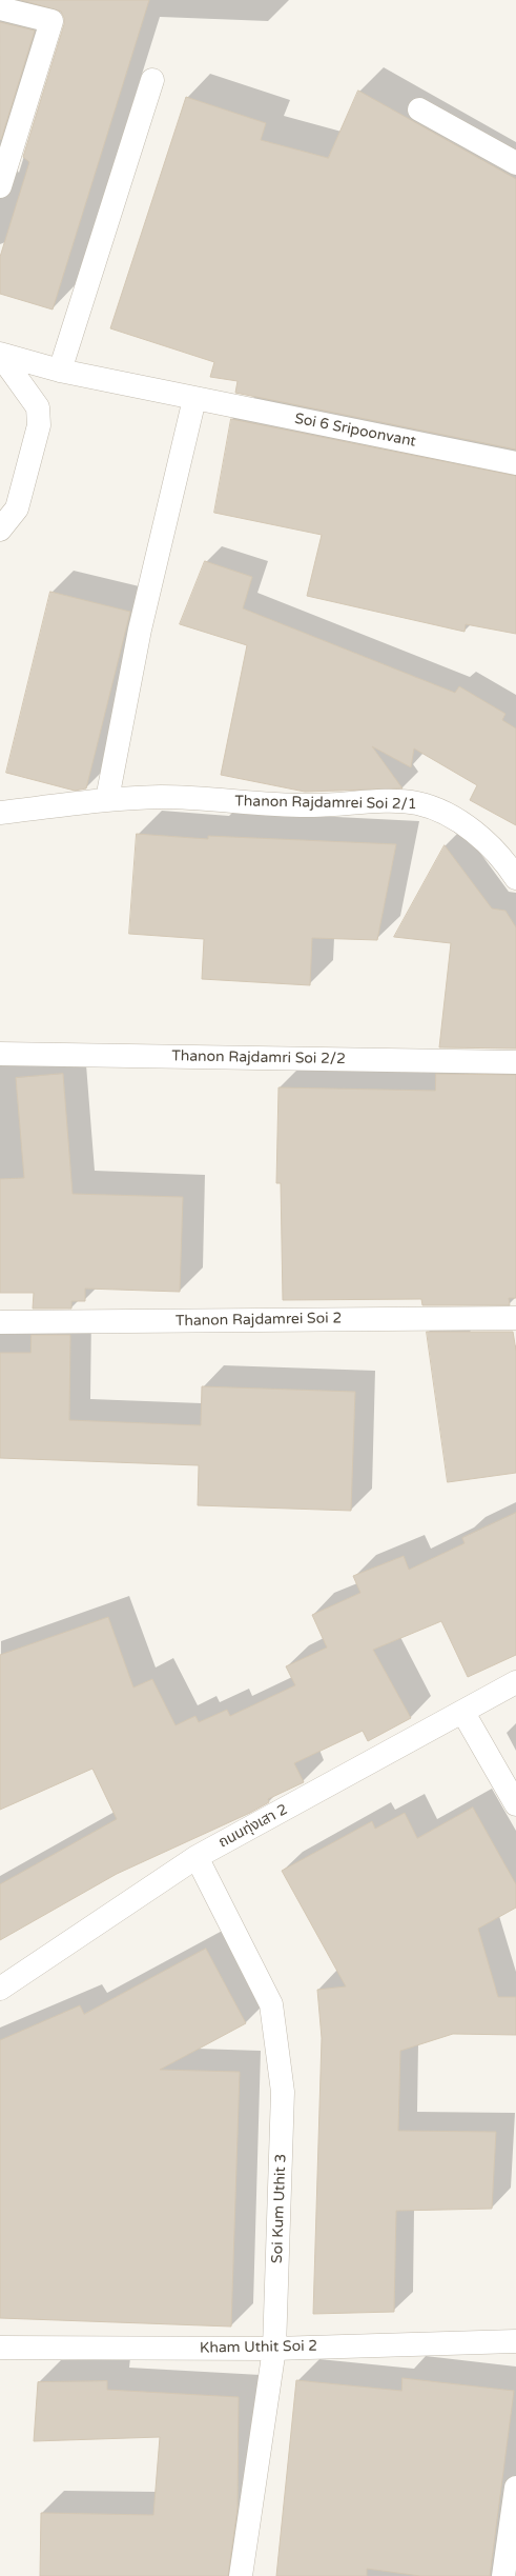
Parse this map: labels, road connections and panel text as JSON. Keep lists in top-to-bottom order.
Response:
{
  "streets": {
    "street": [
      "Soi 6 Sripoonvant",
      "Thanon Rajdamrei Soi 2/1",
      "Thanon Rajdamri Soi 2/2",
      "Thanon Rajdamrei Soi 2",
      "ถนนทุ่งเสา 2",
      "Soi Kum Uthit 3",
      "Kham Uthit Soi 2"
    ]
  },
  "crossings": [
    ["ถนนทุ่งเสา 2", "Soi Kum Uthit 3"],
    ["Soi Kum Uthit 3", "Kham Uthit Soi 2"]
  ]
}
